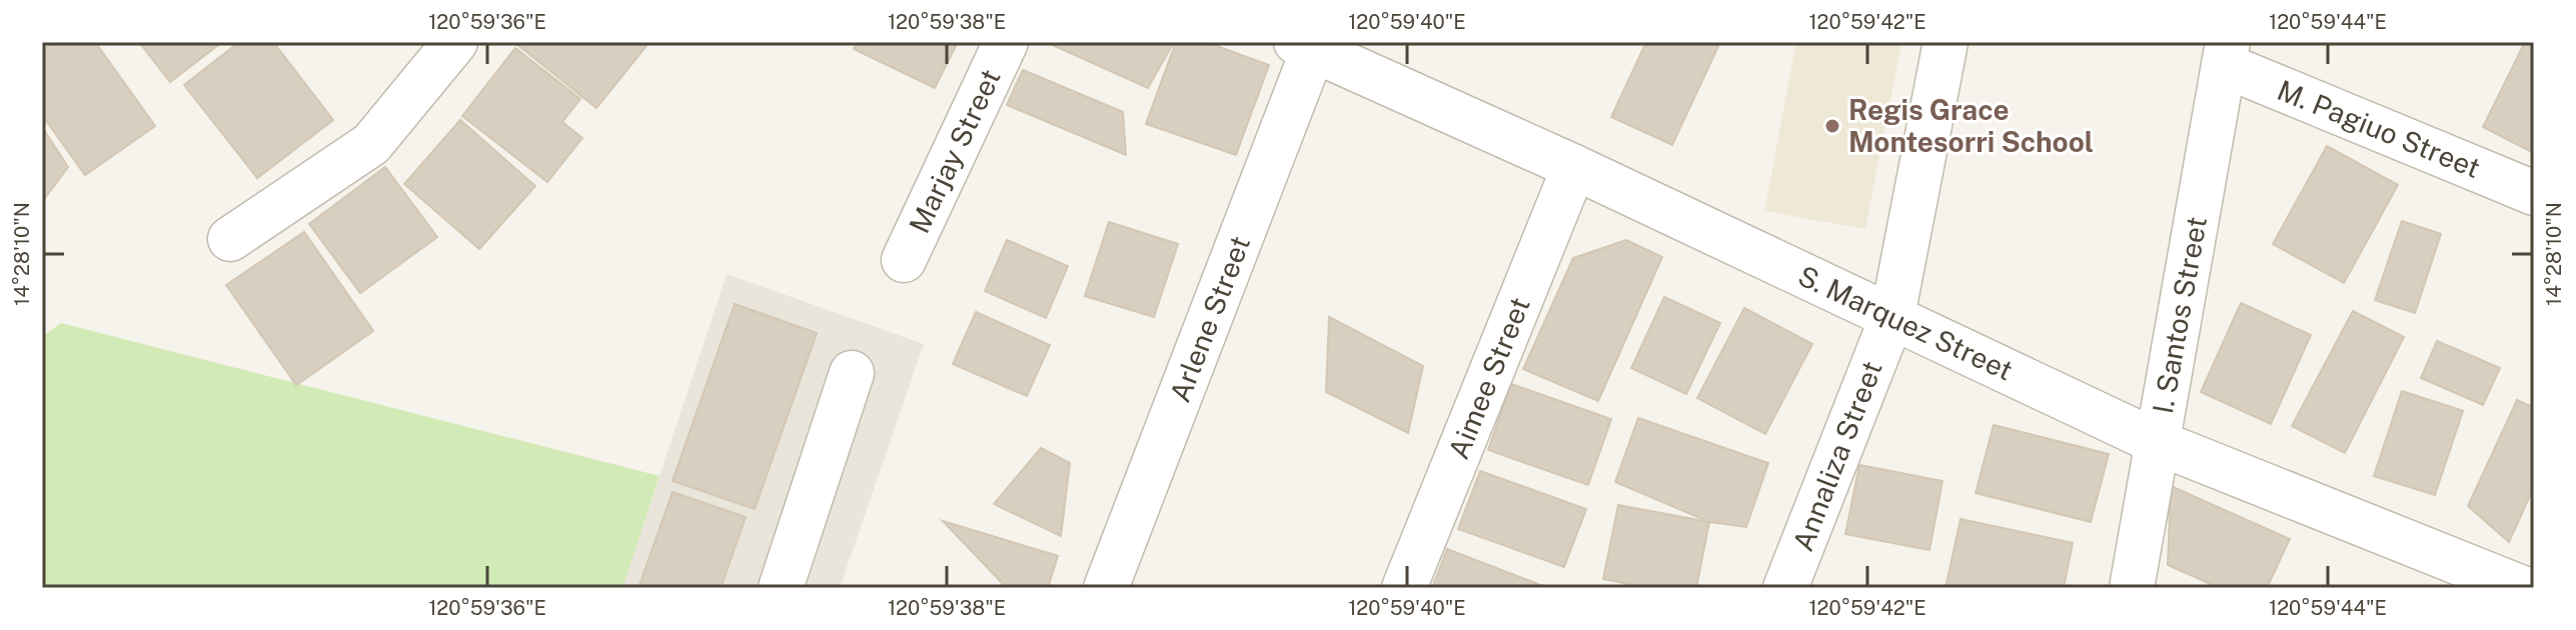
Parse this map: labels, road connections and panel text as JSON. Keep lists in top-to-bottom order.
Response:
{
  "streets": {
    "street": [
      "M. Pagiuo Street",
      "Marjay Street",
      "I. Santos Street",
      "Arlene Street",
      "S. Marquez Street",
      "Aimee Street",
      "Annaliza Street"
    ]
  },
  "crossings": [
    ["M. Pagiuo Street", "I. Santos Street"],
    ["I. Santos Street", "S. Marquez Street"],
    ["Arlene Street", "S. Marquez Street"],
    ["S. Marquez Street", "Aimee Street"],
    ["S. Marquez Street", "Annaliza Street"]
  ],
  "places": ["Regis Grace Montesorri School"],
  "coordinates": [
    "120°59'36\"E",
    "120°59'38\"E",
    "120°59'40\"E",
    "120°59'42\"E",
    "120°59'44\"E",
    "14°28'10\"N"
  ]
}
